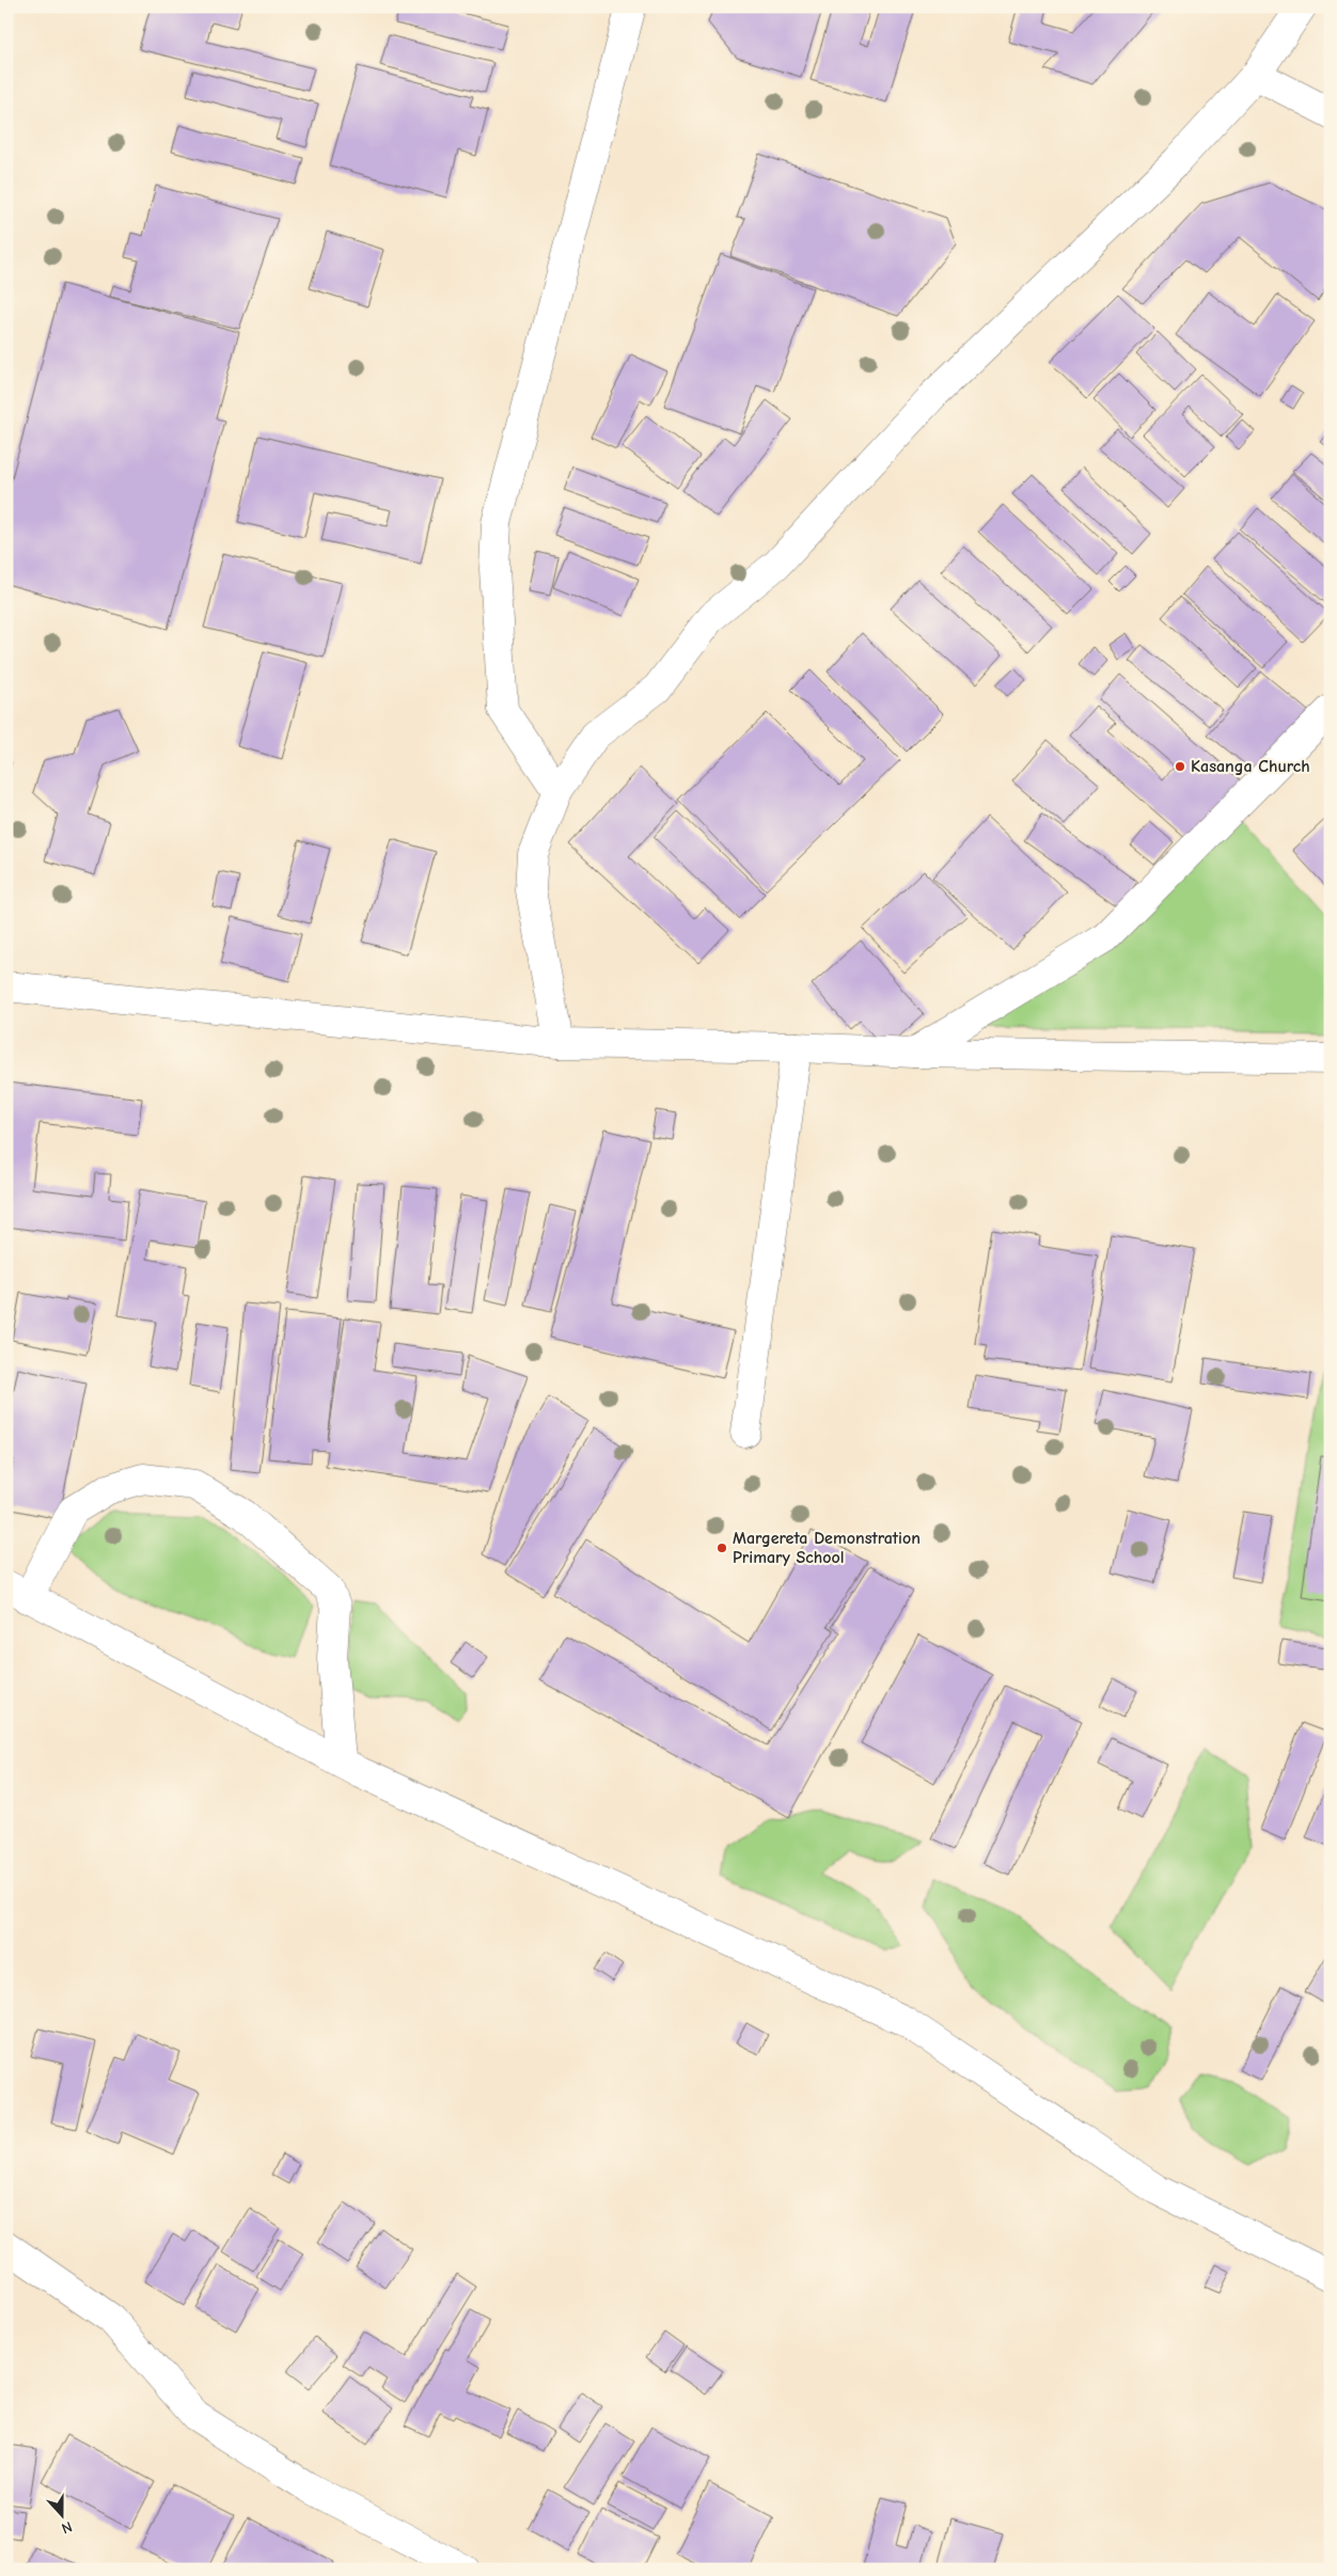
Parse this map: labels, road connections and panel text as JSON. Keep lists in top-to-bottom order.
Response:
{
  "places": ["Kasanga Church", "Margereta Demonstration Primary School"],
  "north": "bottom"
}
